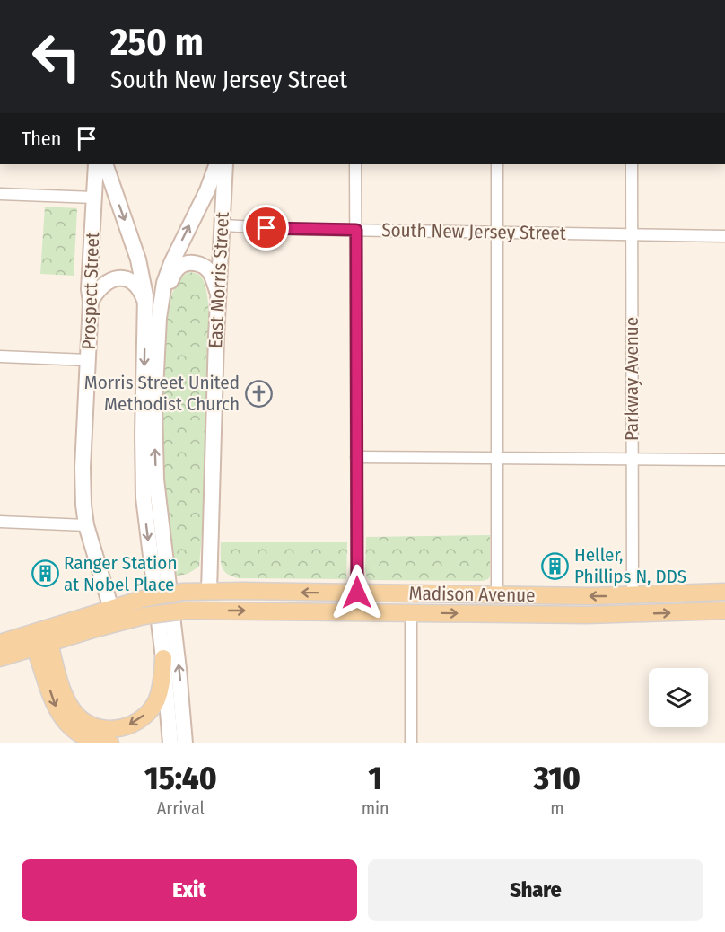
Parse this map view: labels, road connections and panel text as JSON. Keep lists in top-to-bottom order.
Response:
{
  "streets": {
    "main road": ["East Morris Street", "Prospect Street", "Madison Avenue"],
    "street": ["South New Jersey Street", "Parkway Avenue"]
  },
  "crossings": [
    ["South New Jersey Street", "East Morris Street"],
    ["South New Jersey Street", "Parkway Avenue"],
    ["East Morris Street", "Madison Avenue"],
    ["Prospect Street", "Madison Avenue"],
    ["Parkway Avenue", "Madison Avenue"]
  ],
  "places": {
    "church": ["Morris Street United Methodist Church"],
    "building": ["Heller, Phillips N, DDS", "Ranger Station at Nobel Place"]
  },
  "page": {
    "turn": ["250 m", "South New Jersey Street"],
    "then": "Then",
    "eta": [
      "15:40",
      "Arrival",
      "1",
      "min",
      "310",
      "m"
    ],
    "buttons": ["Exit", "Share"]
  }
}
